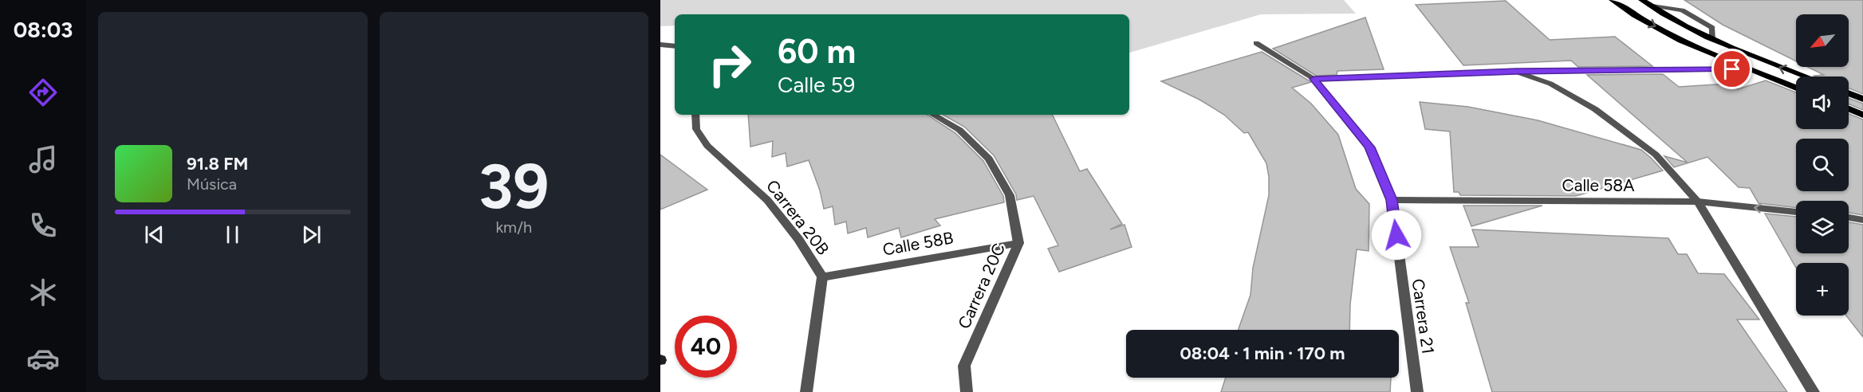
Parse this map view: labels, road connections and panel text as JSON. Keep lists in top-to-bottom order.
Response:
{
  "streets": {
    "street": [
      "Calle 58A",
      "Carrera 20B",
      "Calle 58B",
      "Carrera 20C",
      "Carrera 21"
    ]
  },
  "crossings": [
    ["Calle 58A", "Carrera 21"],
    ["Carrera 20B", "Calle 58B"],
    ["Calle 58B", "Carrera 20C"]
  ],
  "north": "bottom left",
  "page": {
    "tabs": "08:03",
    "tile": ["39", "km/h"],
    "map_buttons": "+",
    "turn": ["60 m", "Calle 59"],
    "song": ["91.8 FM", "Música"],
    "limit": "40",
    "trip": "08:04 · 1 min · 170 m"
  }
}
